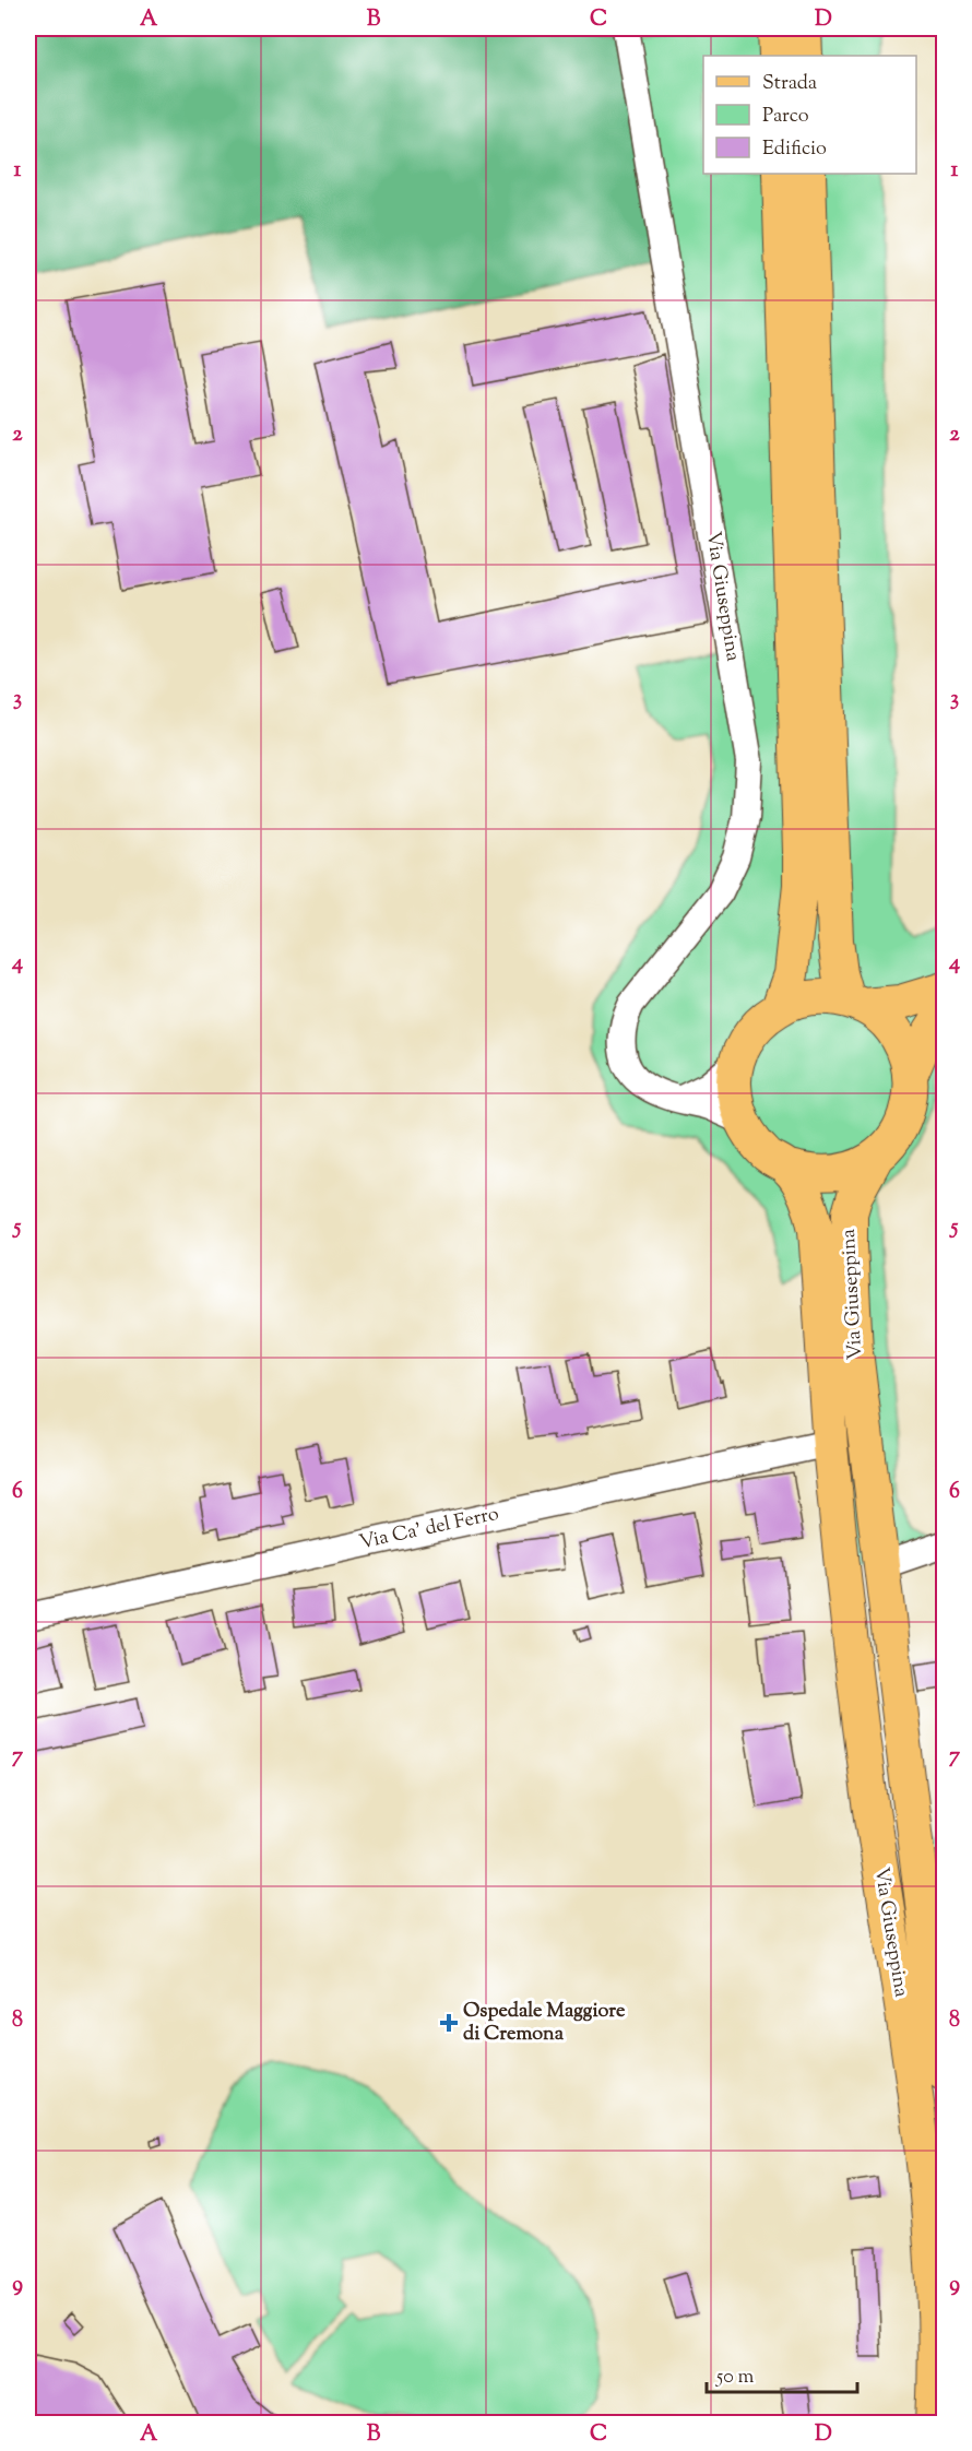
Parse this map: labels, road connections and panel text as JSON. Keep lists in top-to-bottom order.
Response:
{
  "streets": {
    "main road": ["Via Giuseppina"],
    "street": ["Via Ca' del Ferro"]
  },
  "crossings": [
    ["Via Giuseppina", "Via Ca' del Ferro"]
  ],
  "places": {
    "health": ["Ospedale Maggiore di Cremona"]
  },
  "legend": ["Strada", "Parco", "Edificio"],
  "scale_bar": "50 m",
  "grid": {
    "columns": [
      "A",
      "B",
      "C",
      "D"
    ],
    "rows": [
      "1",
      "2",
      "3",
      "4",
      "5",
      "6",
      "7",
      "8",
      "9"
    ]
  }
}
